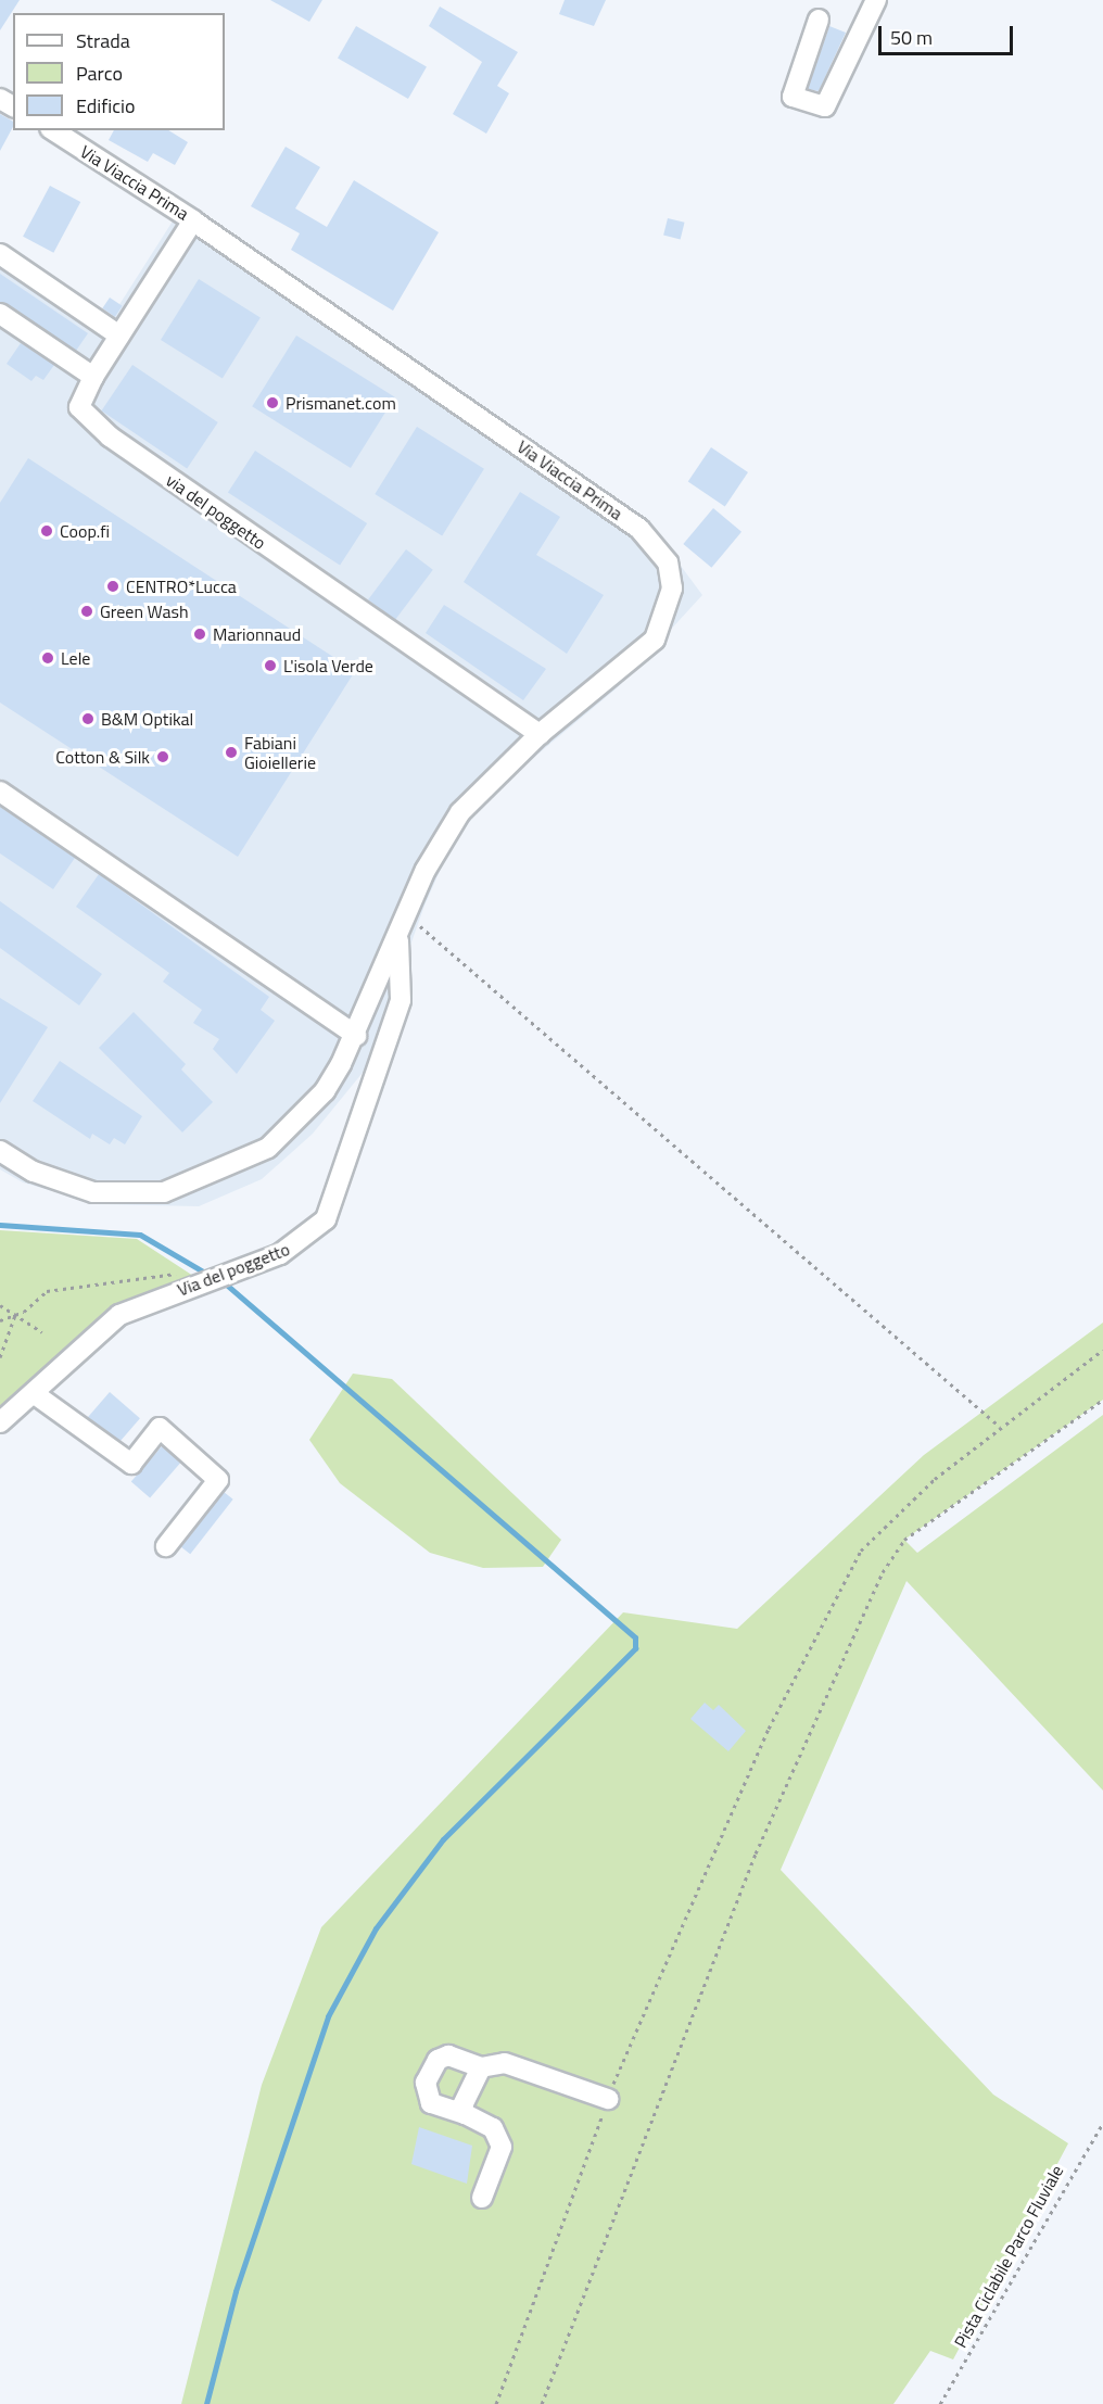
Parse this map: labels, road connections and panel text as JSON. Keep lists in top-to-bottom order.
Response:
{
  "streets": {
    "street": ["Via Viaccia Prima", "via del poggetto", "Via del poggetto"],
    "path": ["Pista Ciclabile Parco Fluviale"]
  },
  "crossings": [
    ["Via Viaccia Prima", "via del poggetto"],
    ["Via Viaccia Prima", "Via del poggetto"]
  ],
  "places": [
    "Prismanet.com",
    "Coop.fi",
    "CENTRO*Lucca",
    "Green Wash",
    "Marionnaud",
    "Lele",
    "L'isola Verde",
    "B&M Optikal",
    "Fabiani Gioiellerie",
    "Cotton & Silk"
  ],
  "legend": ["Strada", "Parco", "Edificio"],
  "scale_bar": "50 m"
}
